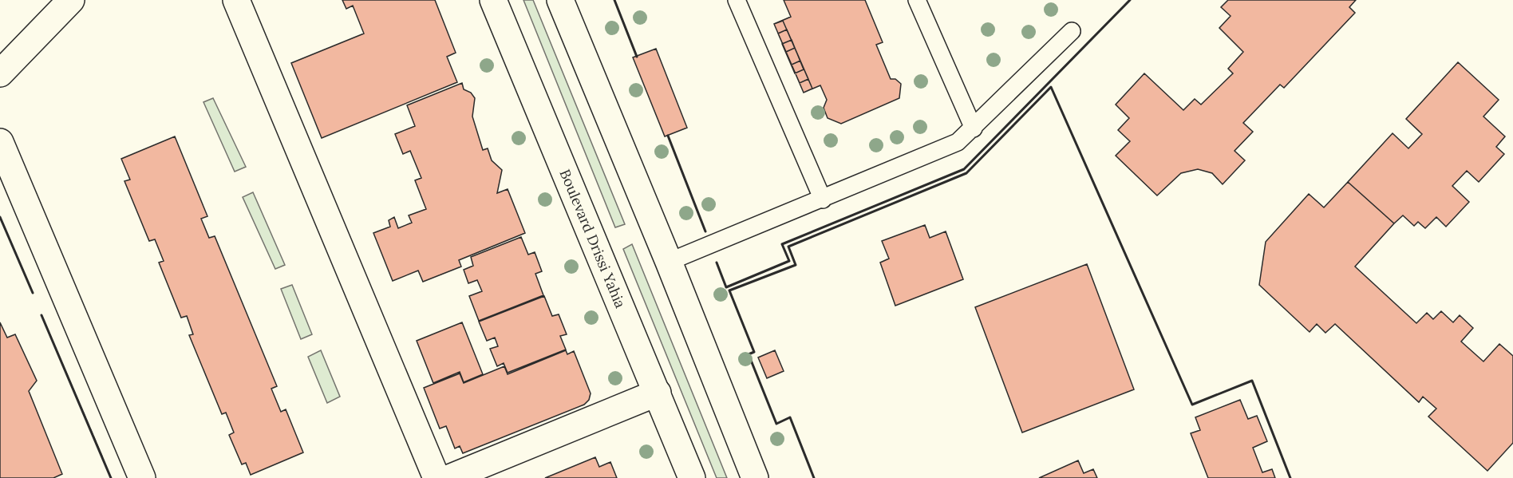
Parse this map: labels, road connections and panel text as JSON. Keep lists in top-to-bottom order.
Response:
{
  "streets": {
    "street": ["Boulevard Drissi Yahia"]
  }
}
